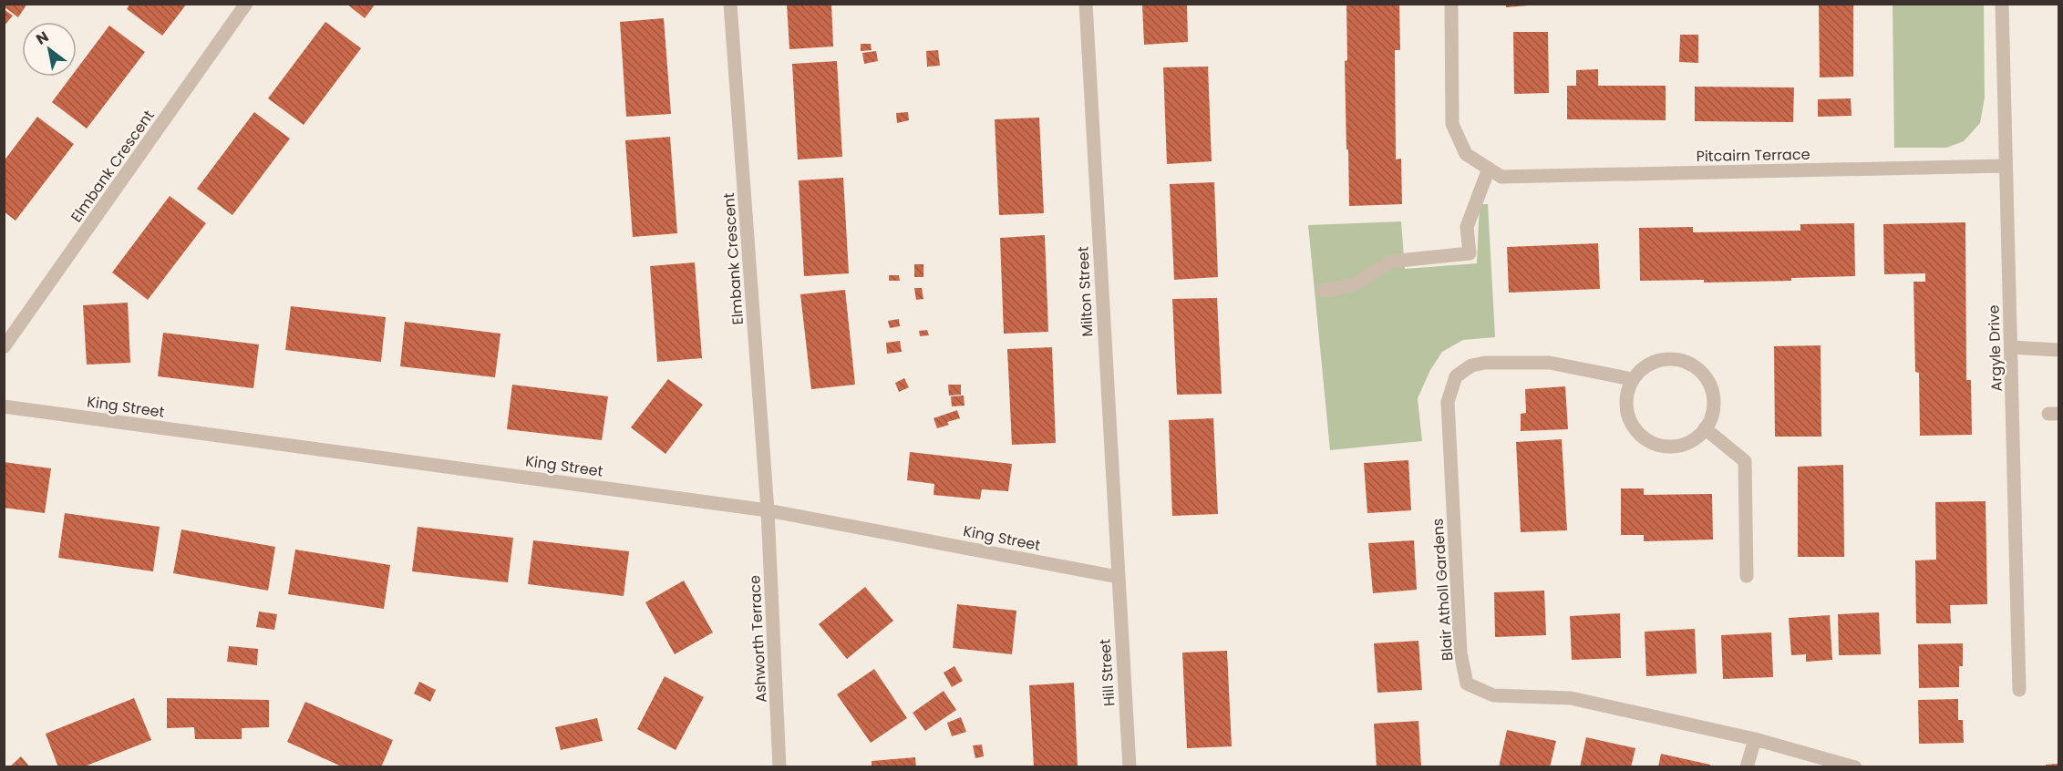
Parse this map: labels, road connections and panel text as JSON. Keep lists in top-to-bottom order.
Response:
{
  "streets": {
    "street": [
      "Pitcairn Terrace",
      "Elmbank Crescent",
      "Milton Street",
      "Argyle Drive",
      "King Street",
      "Blair Atholl Gardens",
      "Ashworth Terrace",
      "Hill Street"
    ]
  },
  "crossings": [
    ["Pitcairn Terrace", "Argyle Drive"],
    ["Elmbank Crescent", "King Street"],
    ["Elmbank Crescent", "Ashworth Terrace"],
    ["Milton Street", "King Street"],
    ["Milton Street", "Hill Street"],
    ["King Street", "Ashworth Terrace"],
    ["King Street", "Hill Street"]
  ],
  "north": "top left"
}
